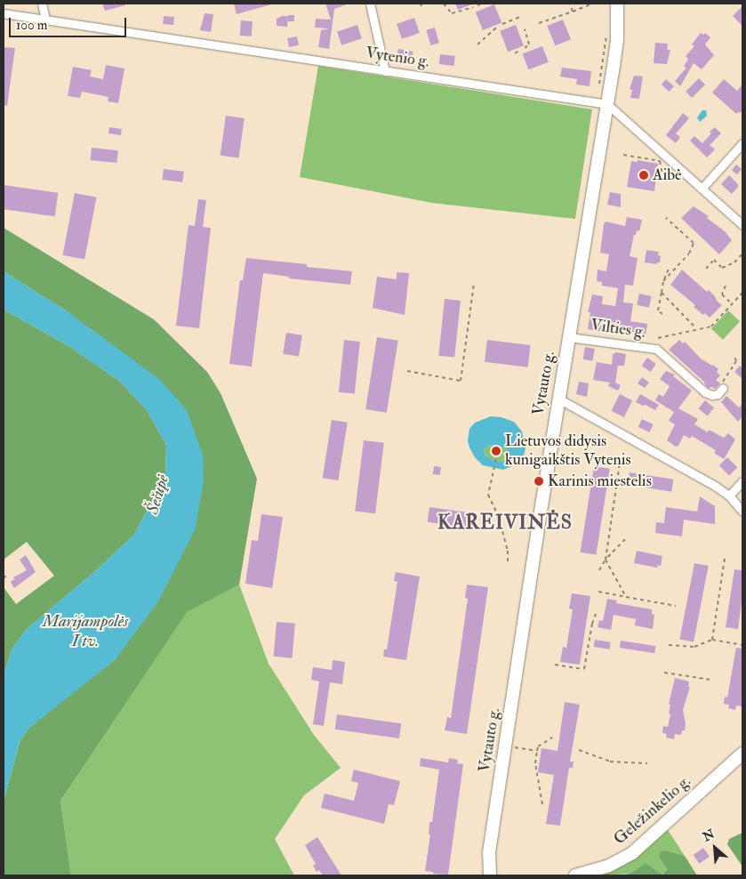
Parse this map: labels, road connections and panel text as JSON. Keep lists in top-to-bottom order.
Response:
{
  "streets": {
    "main road": ["Vytauto g.", "Geležinkelio g."],
    "street": ["Vytenio g.", "Vilties g."]
  },
  "crossings": [
    ["Vytenio g.", "Vytauto g."],
    ["Vilties g.", "Vytauto g."]
  ],
  "districts": ["KAREIVINĖS"],
  "water": ["Šešupė", "Marijampolės I tv."],
  "places": ["Aibė", "Lietuvos didysis kunigaikštis Vytenis", "Karinis miestelis"],
  "scale_bar": "100 m",
  "north": "top left"
}
